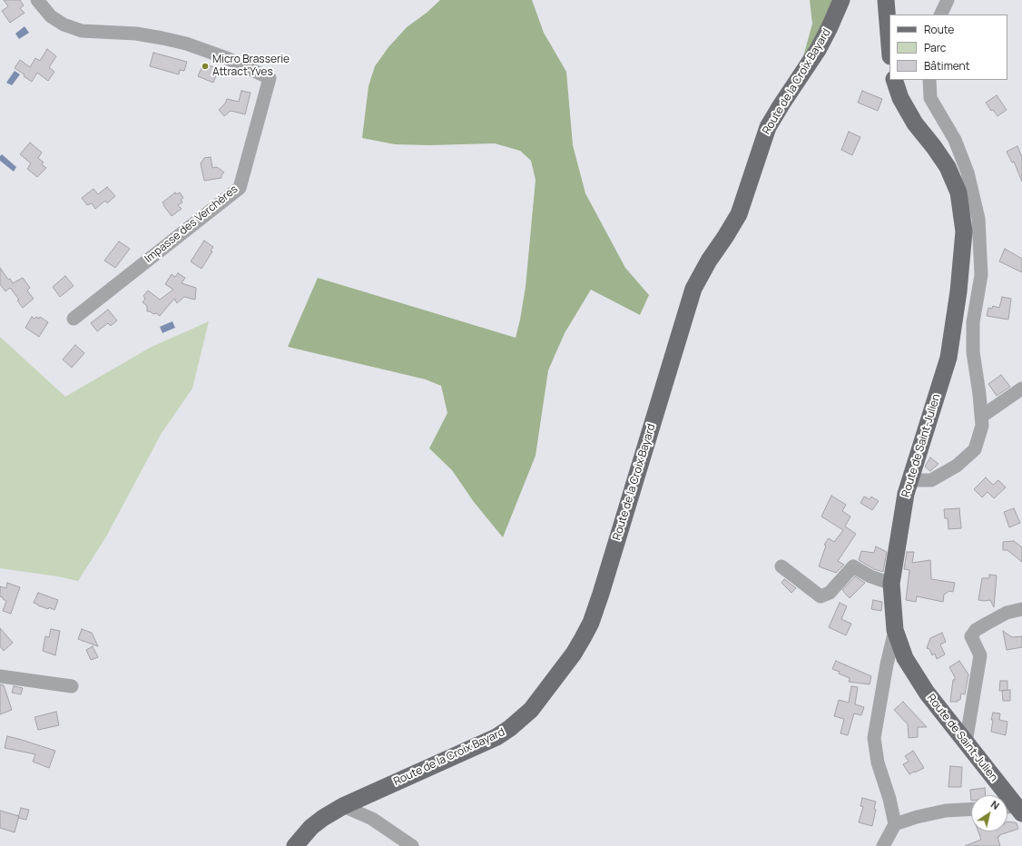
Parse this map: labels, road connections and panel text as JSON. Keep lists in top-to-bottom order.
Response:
{
  "streets": {
    "main road": ["Route de la Croix Bayard", "Route de Saint-Julien"],
    "street": ["Impasse des Verchères"]
  },
  "places": ["Micro Brasserie Attract'Yves"],
  "legend": ["Route", "Parc", "Bâtiment"],
  "north": "top right"
}
